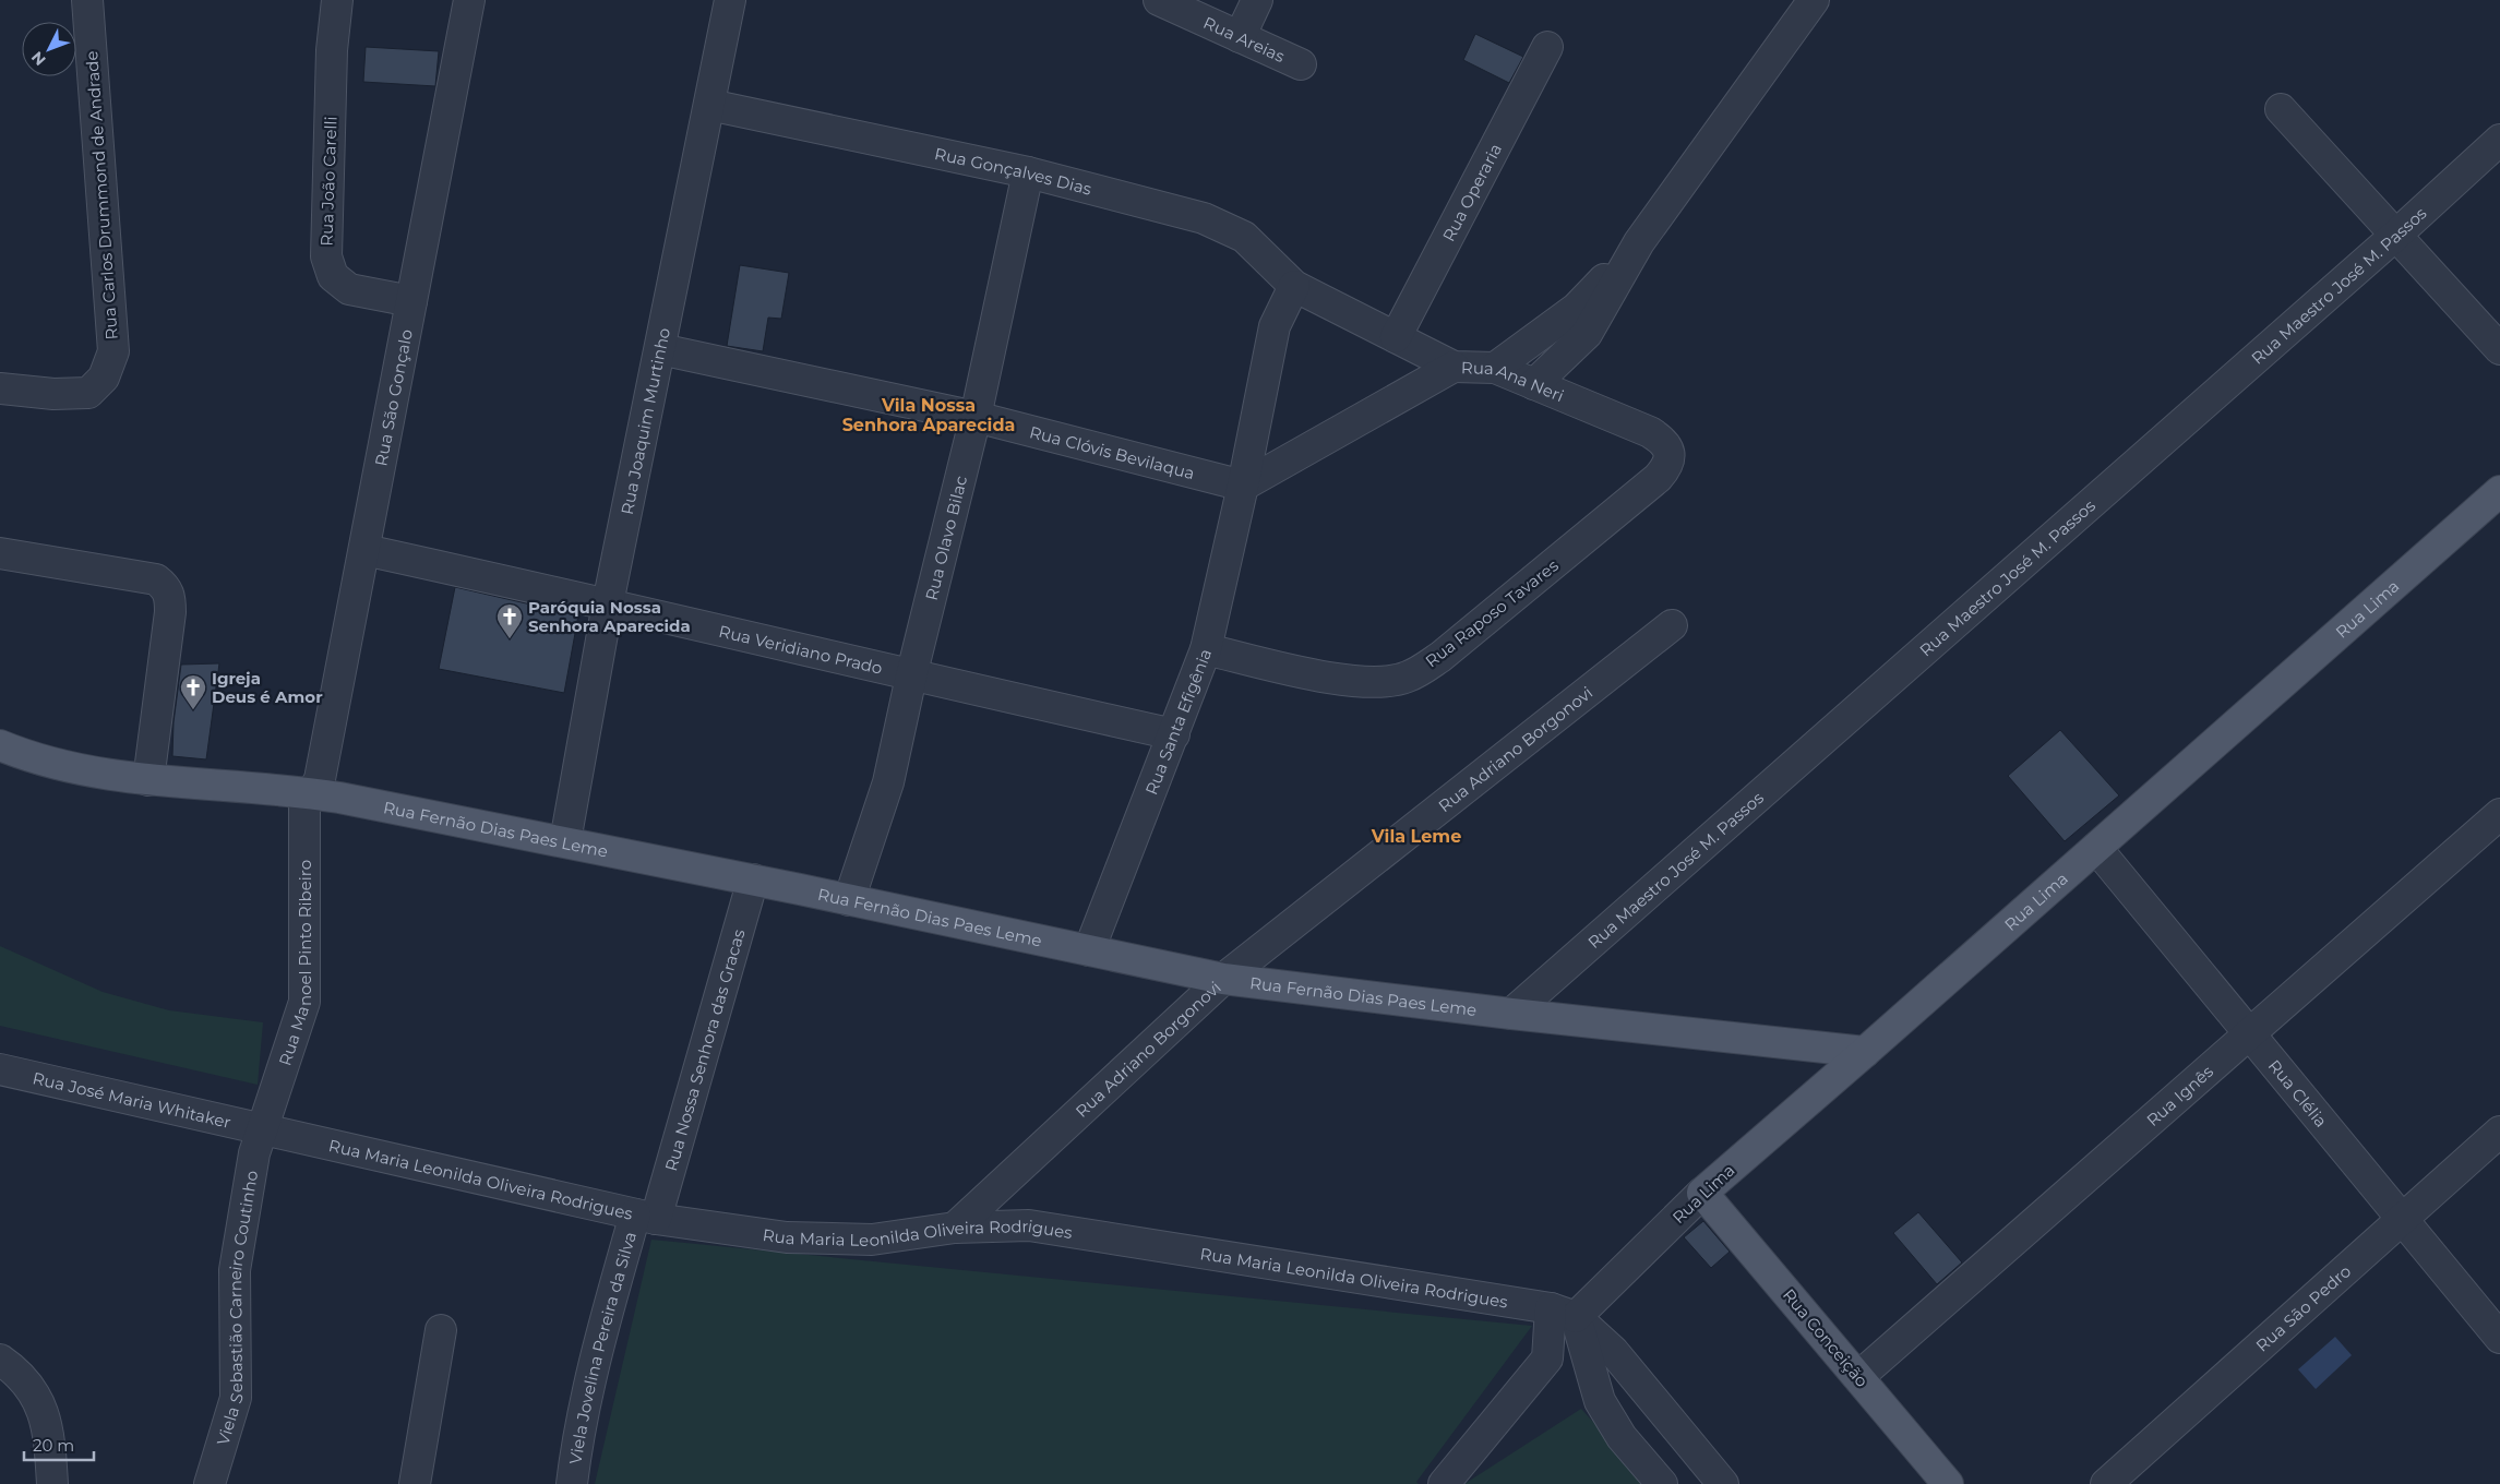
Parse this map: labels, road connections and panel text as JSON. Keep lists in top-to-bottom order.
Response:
{
  "streets": {
    "main road": ["Rua Lima", "Rua Fernão Dias Paes Leme", "Rua Conceição"],
    "street": [
      "Rua Areias",
      "Rua Gonçalves Dias",
      "Rua João Carelli",
      "Rua Operaria",
      "Rua Carlos Drummond de Andrade",
      "Rua Maestro José M. Passos",
      "Rua Ana Neri",
      "Rua São Gonçalo",
      "Rua Joaquim Murtinho",
      "Rua Clóvis Bevilaqua",
      "Rua Olavo Bilac",
      "Rua Raposo Tavares",
      "Rua Veridiano Prado",
      "Rua Santa Efigênia",
      "Rua Adriano Borgonovi",
      "Rua Manoel Pinto Ribeiro",
      "Rua Nossa Senhora das Gracas",
      "Rua Clélia",
      "Rua Ignês",
      "Rua José Maria Whitaker",
      "Rua Maria Leonilda Oliveira Rodrigues",
      "Viela Sebastião Carneiro Coutinho",
      "Rua São Pedro",
      "Viela Jovelina Pereira da Silva"
    ]
  },
  "crossings": [
    ["Rua Gonçalves Dias", "Rua Ana Neri"],
    ["Rua Gonçalves Dias", "Rua Joaquim Murtinho"],
    ["Rua Gonçalves Dias", "Rua Olavo Bilac"],
    ["Rua Gonçalves Dias", "Rua Santa Efigênia"],
    ["Rua João Carelli", "Rua São Gonçalo"],
    ["Rua Operaria", "Rua Ana Neri"],
    ["Rua Maestro José M. Passos", "Rua Fernão Dias Paes Leme"],
    ["Rua Ana Neri", "Rua Raposo Tavares"],
    ["Rua Ana Neri", "Rua Santa Efigênia"],
    ["Rua São Gonçalo", "Rua Veridiano Prado"],
    ["Rua São Gonçalo", "Rua Fernão Dias Paes Leme"],
    ["Rua São Gonçalo", "Rua Manoel Pinto Ribeiro"],
    ["Rua Joaquim Murtinho", "Rua Clóvis Bevilaqua"],
    ["Rua Joaquim Murtinho", "Rua Veridiano Prado"],
    ["Rua Joaquim Murtinho", "Rua Fernão Dias Paes Leme"],
    ["Rua Clóvis Bevilaqua", "Rua Olavo Bilac"],
    ["Rua Clóvis Bevilaqua", "Rua Santa Efigênia"],
    ["Rua Olavo Bilac", "Rua Veridiano Prado"],
    ["Rua Olavo Bilac", "Rua Fernão Dias Paes Leme"],
    ["Rua Lima", "Rua Fernão Dias Paes Leme"],
    ["Rua Lima", "Rua Clélia"],
    ["Rua Lima", "Rua Maria Leonilda Oliveira Rodrigues"],
    ["Rua Lima", "Rua Conceição"],
    ["Rua Raposo Tavares", "Rua Santa Efigênia"],
    ["Rua Veridiano Prado", "Rua Santa Efigênia"],
    ["Rua Santa Efigênia", "Rua Fernão Dias Paes Leme"],
    ["Rua Adriano Borgonovi", "Rua Fernão Dias Paes Leme"],
    ["Rua Adriano Borgonovi", "Rua Maria Leonilda Oliveira Rodrigues"],
    ["Rua Fernão Dias Paes Leme", "Rua Manoel Pinto Ribeiro"],
    ["Rua Fernão Dias Paes Leme", "Rua Nossa Senhora das Gracas"],
    ["Rua Manoel Pinto Ribeiro", "Rua José Maria Whitaker"],
    ["Rua Manoel Pinto Ribeiro", "Rua Maria Leonilda Oliveira Rodrigues"],
    ["Rua Manoel Pinto Ribeiro", "Viela Sebastião Carneiro Coutinho"],
    ["Rua Nossa Senhora das Gracas", "Rua Maria Leonilda Oliveira Rodrigues"],
    ["Rua Nossa Senhora das Gracas", "Viela Jovelina Pereira da Silva"],
    ["Rua Clélia", "Rua Ignês"],
    ["Rua Clélia", "Rua São Pedro"],
    ["Rua Ignês", "Rua Conceição"],
    ["Rua José Maria Whitaker", "Rua Maria Leonilda Oliveira Rodrigues"],
    ["Rua José Maria Whitaker", "Viela Sebastião Carneiro Coutinho"],
    ["Rua Maria Leonilda Oliveira Rodrigues", "Viela Sebastião Carneiro Coutinho"],
    ["Rua Maria Leonilda Oliveira Rodrigues", "Viela Jovelina Pereira da Silva"]
  ],
  "districts": ["Vila Nossa Senhora Aparecida", "Vila Leme"],
  "places": {
    "church": ["Paróquia Nossa Senhora Aparecida", "Igreja Deus é Amor"]
  },
  "scale_bar": "20 m",
  "north": "bottom left"
}
